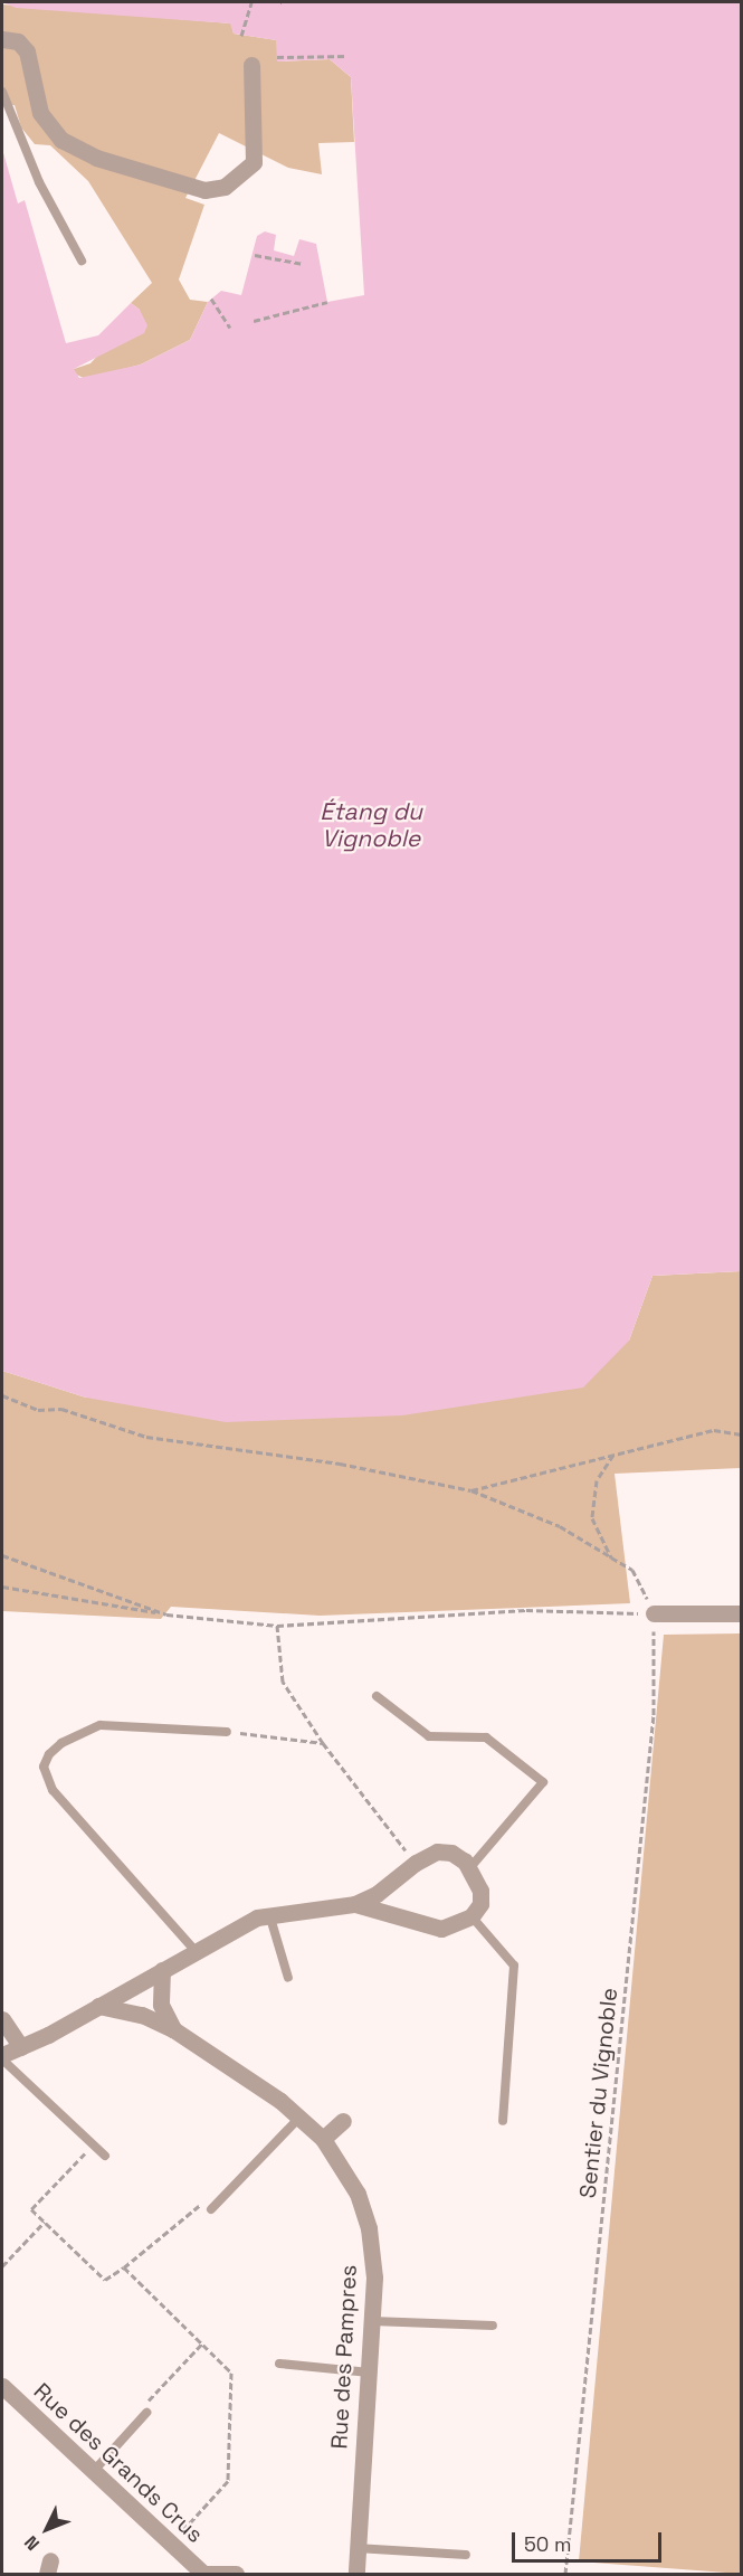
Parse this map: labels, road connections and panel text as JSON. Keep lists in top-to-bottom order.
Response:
{
  "streets": {
    "street": ["Rue des Pampres", "Rue des Grands Crus"],
    "path": ["Sentier du Vignoble"]
  },
  "water": ["Étang du Vignoble"],
  "scale_bar": "50 m",
  "north": "bottom left"
}
